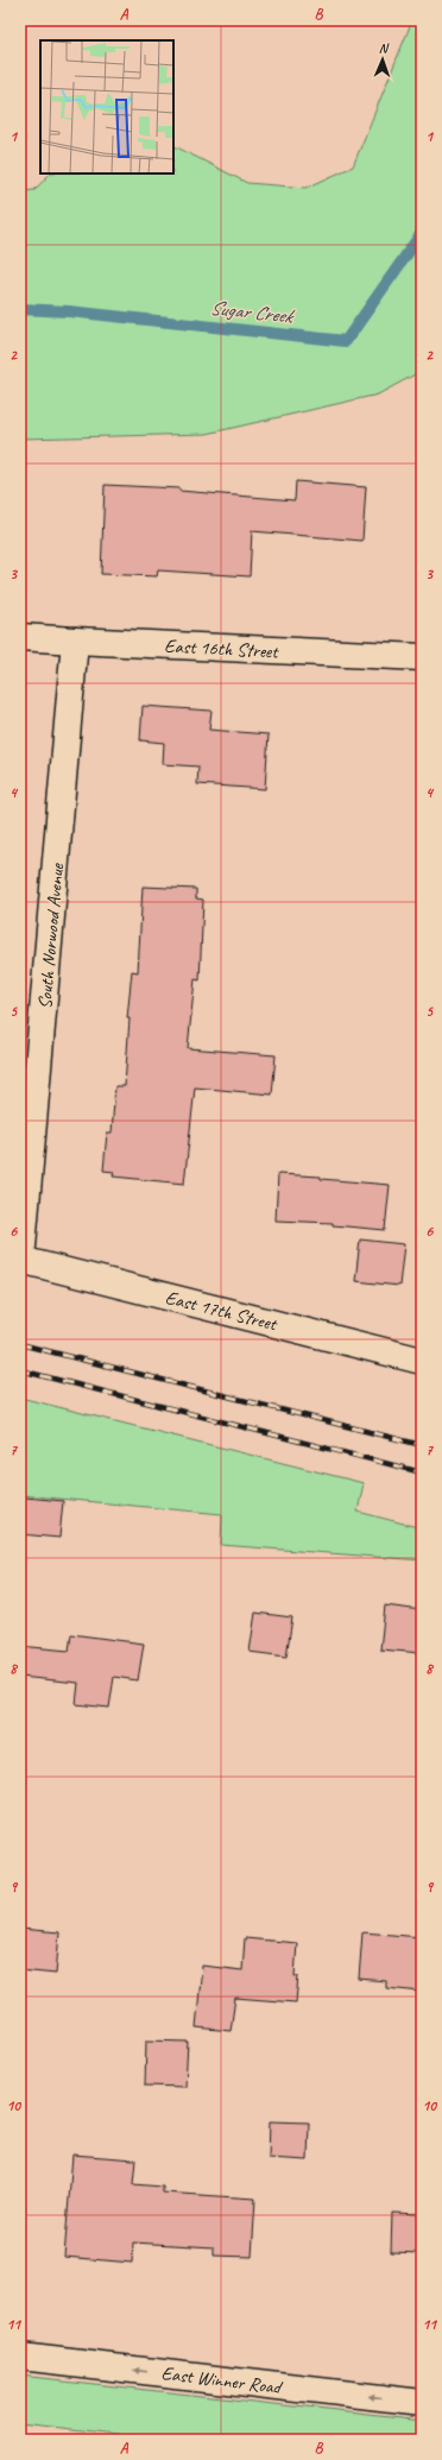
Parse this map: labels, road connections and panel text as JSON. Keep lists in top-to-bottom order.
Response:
{
  "streets": {
    "street": [
      "East 16th Street",
      "South Norwood Avenue",
      "East 17th Street",
      "East Winner Road"
    ]
  },
  "crossings": [
    ["East 16th Street", "South Norwood Avenue"],
    ["South Norwood Avenue", "East 17th Street"]
  ],
  "one_way": ["East Winner Road"],
  "water": ["Sugar Creek"],
  "north": "top",
  "grid": {
    "columns": ["A", "B"],
    "rows": [
      "1",
      "2",
      "3",
      "4",
      "5",
      "6",
      "7",
      "8",
      "9",
      "10",
      "11"
    ]
  }
}
